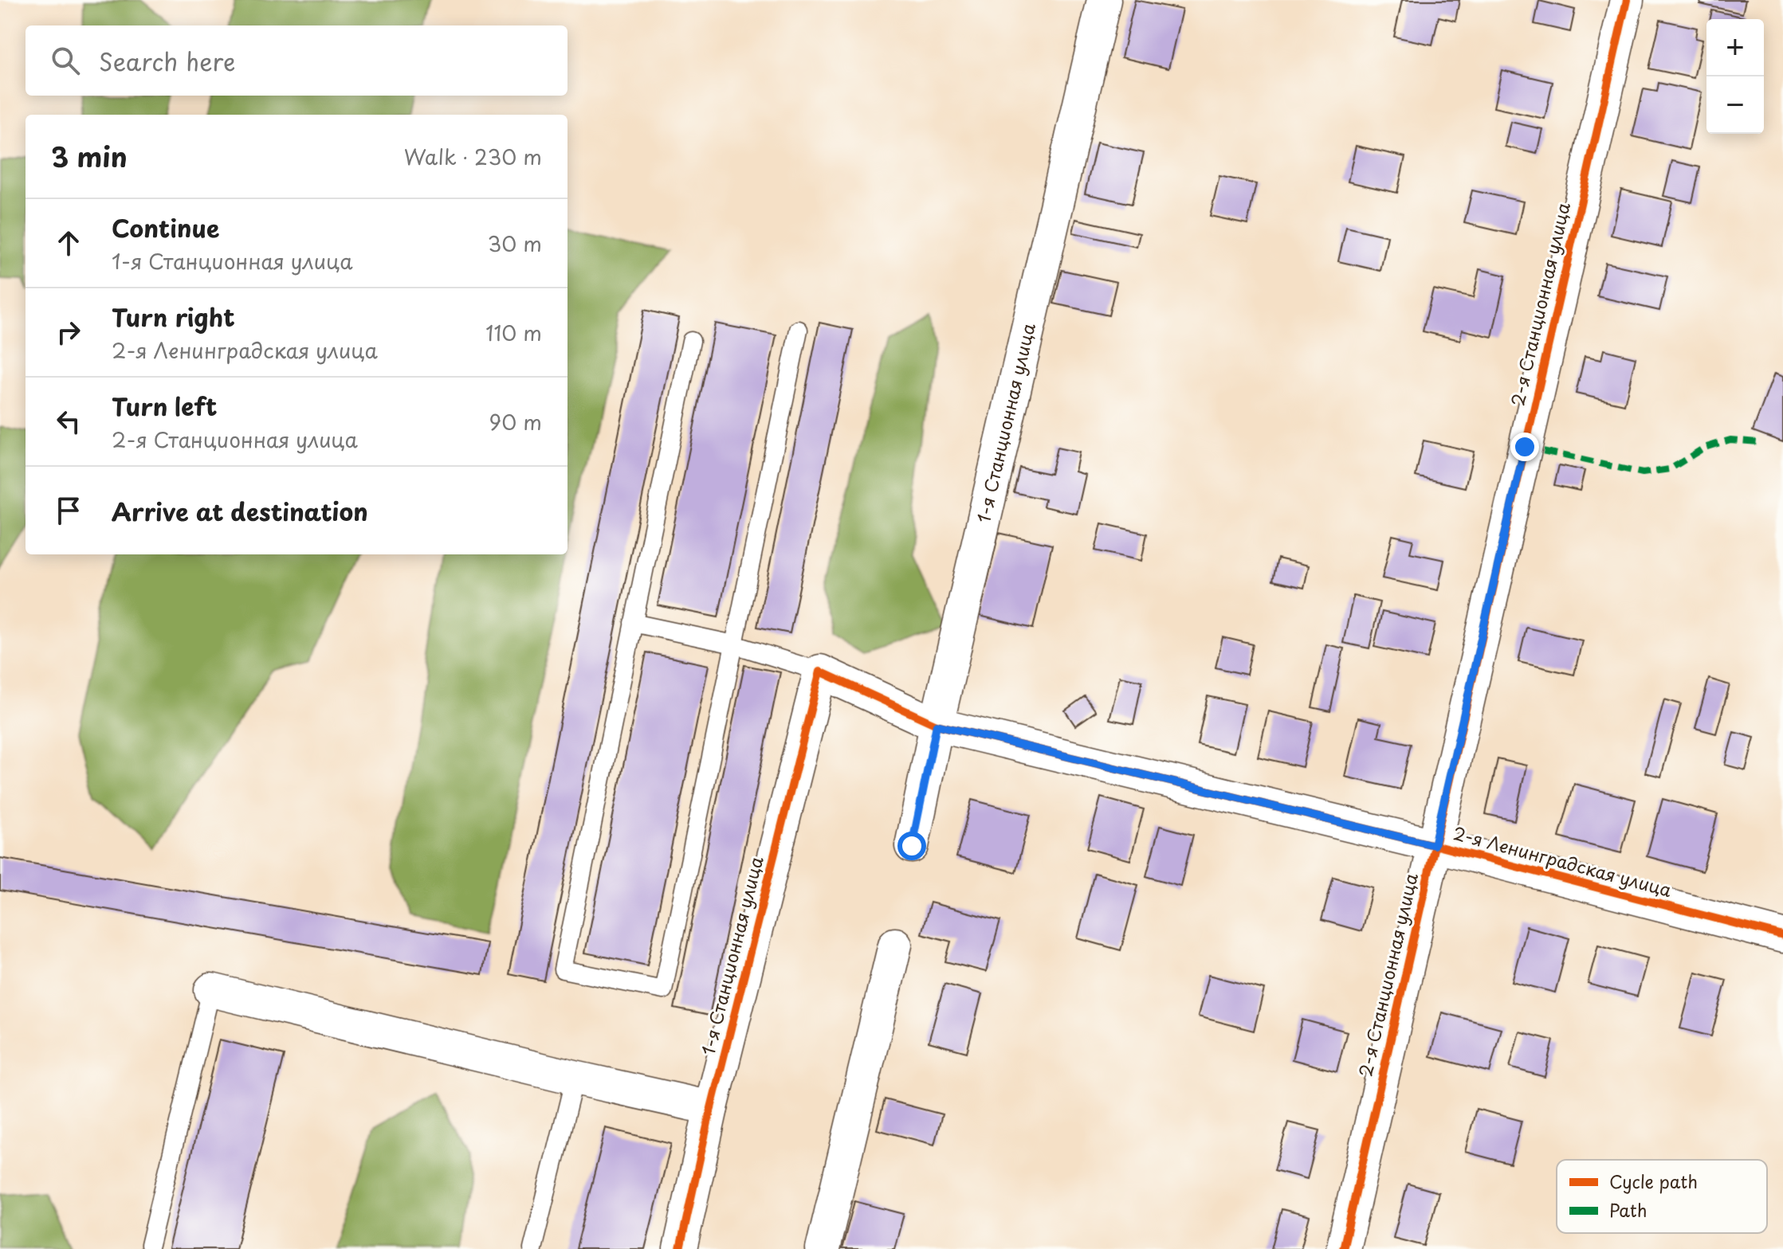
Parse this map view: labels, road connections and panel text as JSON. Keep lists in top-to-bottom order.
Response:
{
  "streets": {
    "street": ["2-я Станционная улица", "1-я Станционная улица", "2-я Ленинградская улица"]
  },
  "crossings": [
    ["2-я Станционная улица", "2-я Ленинградская улица"],
    ["1-я Станционная улица", "2-я Ленинградская улица"]
  ],
  "legend": ["Cycle path", "Path"],
  "page": {
    "map_buttons": ["+", "−"],
    "search": "Search here",
    "heading": ["3 min", "Walk · 230 m"],
    "list": [
      ["Continue", "1-я Станционная улица", "30 m"],
      ["Turn right", "2-я Ленинградская улица", "110 m"],
      ["Turn left", "2-я Станционная улица", "90 m"],
      "Arrive at destination"
    ]
  }
}
